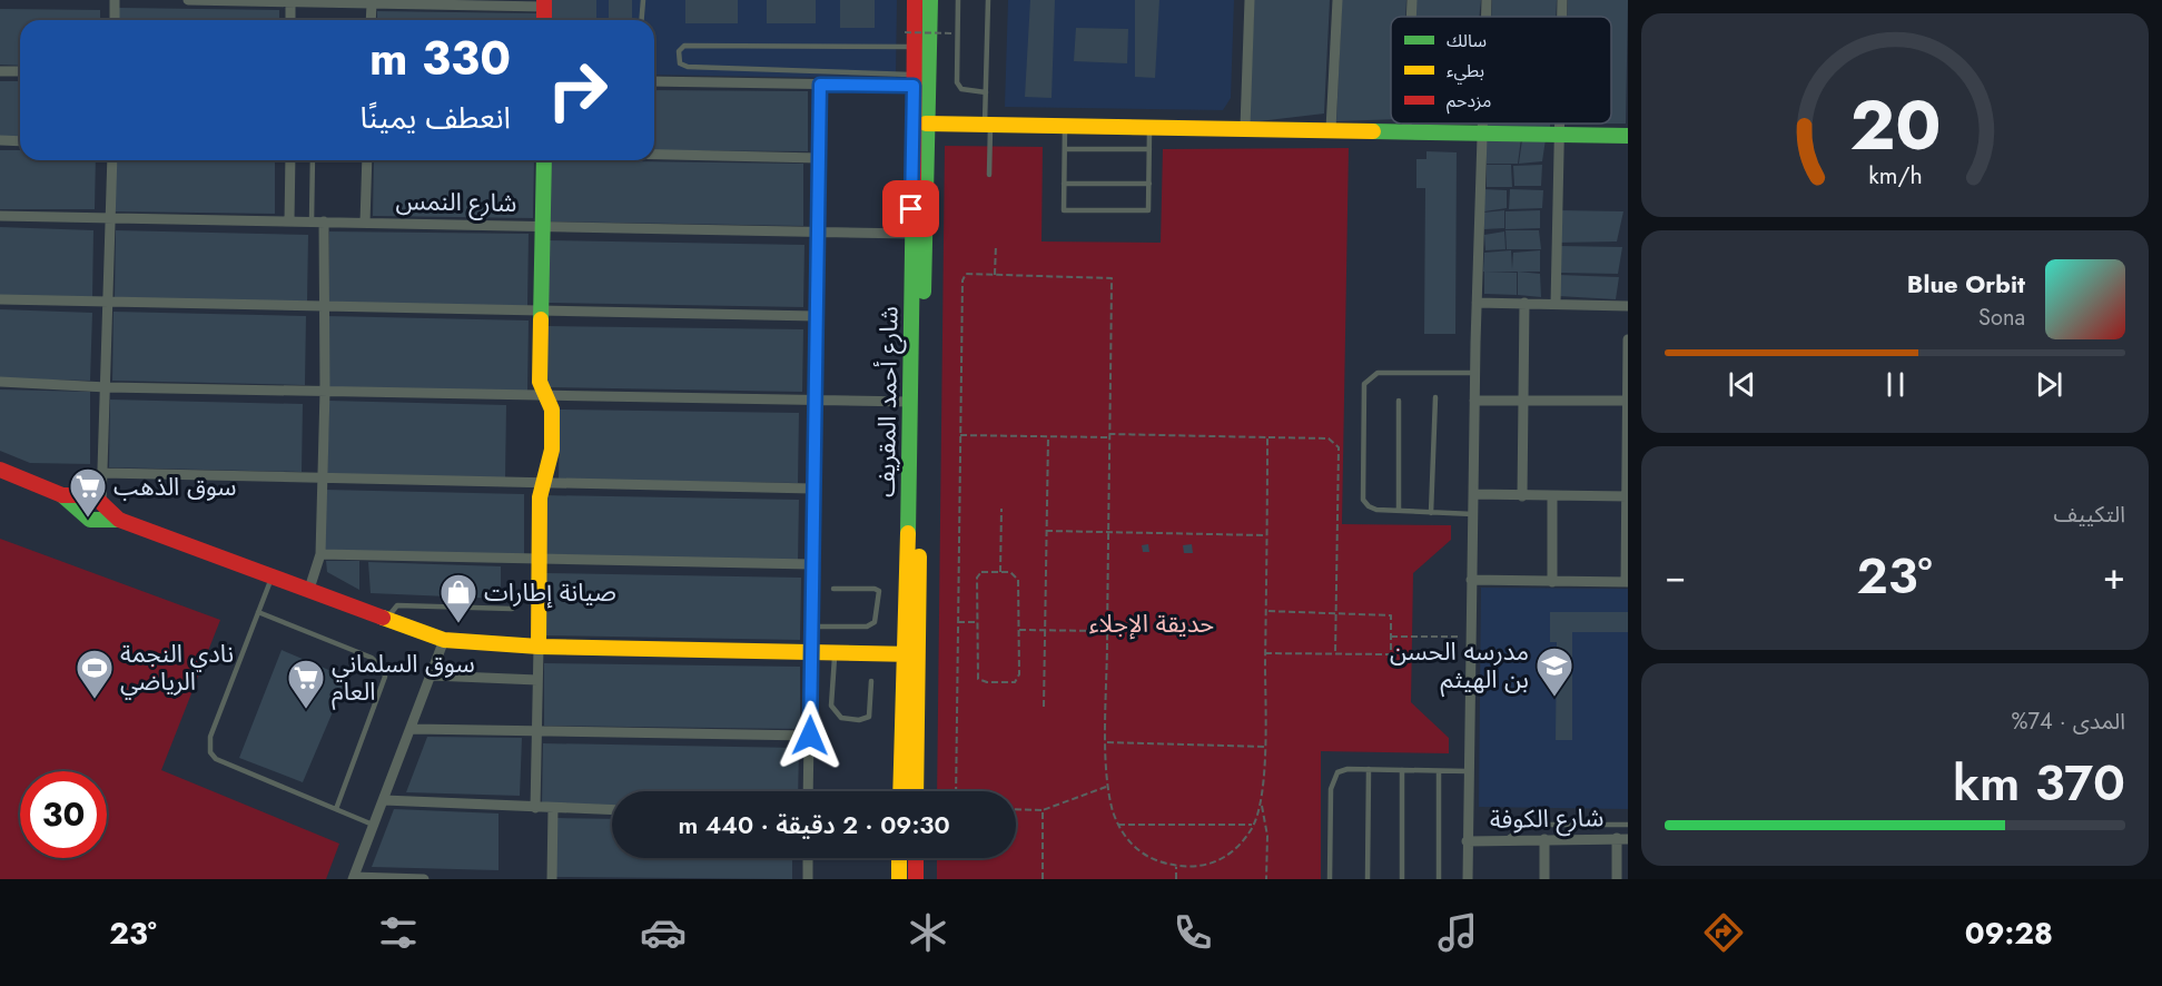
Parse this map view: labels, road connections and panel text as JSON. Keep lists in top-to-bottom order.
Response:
{
  "streets": {
    "main road": ["شارع أحمد المقريف"],
    "street": ["شارع النمس", "شارع الكوفة"]
  },
  "crossings": [
    ["شارع النمس", "شارع أحمد المقريف"]
  ],
  "parks": ["حديقة الإجلاء"],
  "places": {
    "supermarket": ["سوق الذهب", "سوق السلماني العام"],
    "shop": ["صيانة إطارات"],
    "school or university": ["مدرسه الحسن بن الهيثم"],
    "sports": ["نادي النجمة الرياضي"]
  },
  "legend": ["سالك", "بطيء", "مزدحم"],
  "page": {
    "turn": ["330 m", "انعطف يمينًا"],
    "song": ["Blue Orbit", "Sona"],
    "tile": [
      "التكييف",
      ["المدى · 74%", "370 km"]
    ],
    "heat": ["−", "23°", "+"],
    "limit": "30",
    "trip": "09:30 · 2 دقيقة · 440 m",
    "tabs": ["09:28", "23°"],
    "gauge": ["20", "km/h"]
  }
}
